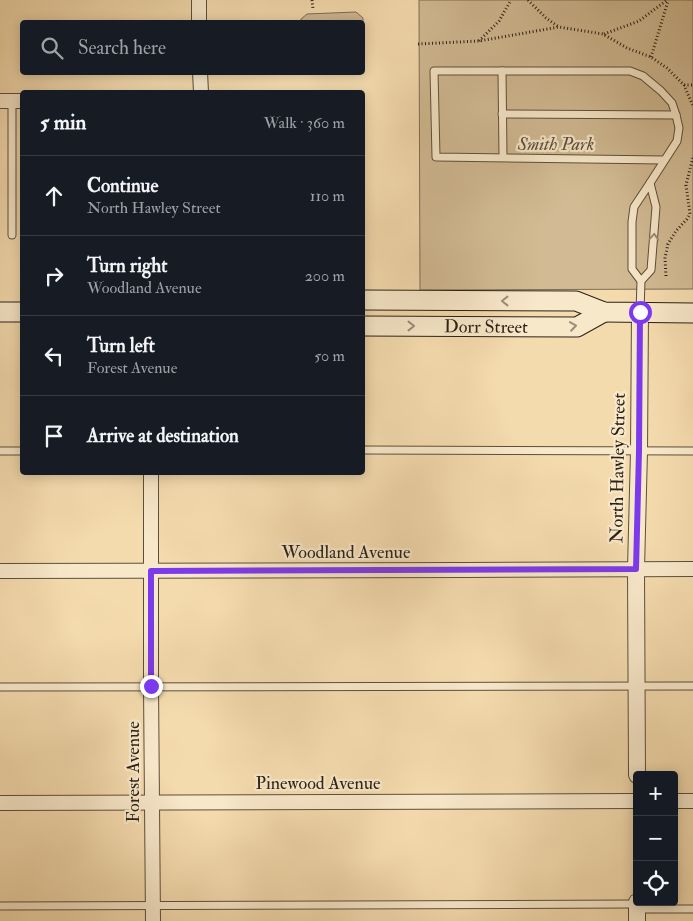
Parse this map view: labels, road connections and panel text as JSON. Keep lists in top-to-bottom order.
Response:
{
  "streets": {
    "main road": ["Dorr Street"],
    "street": [
      "North Hawley Street",
      "Woodland Avenue",
      "Forest Avenue",
      "Pinewood Avenue"
    ]
  },
  "crossings": [
    ["Dorr Street", "North Hawley Street"],
    ["North Hawley Street", "Woodland Avenue"],
    ["Woodland Avenue", "Forest Avenue"],
    ["Forest Avenue", "Pinewood Avenue"]
  ],
  "parks": ["Smith Park"],
  "page": {
    "search": "Search here",
    "heading": ["5 min", "Walk · 360 m"],
    "list": [
      ["Continue", "North Hawley Street", "110 m"],
      ["Turn right", "Woodland Avenue", "200 m"],
      ["Turn left", "Forest Avenue", "50 m"],
      "Arrive at destination"
    ],
    "map_buttons": ["+", "−"]
  }
}
